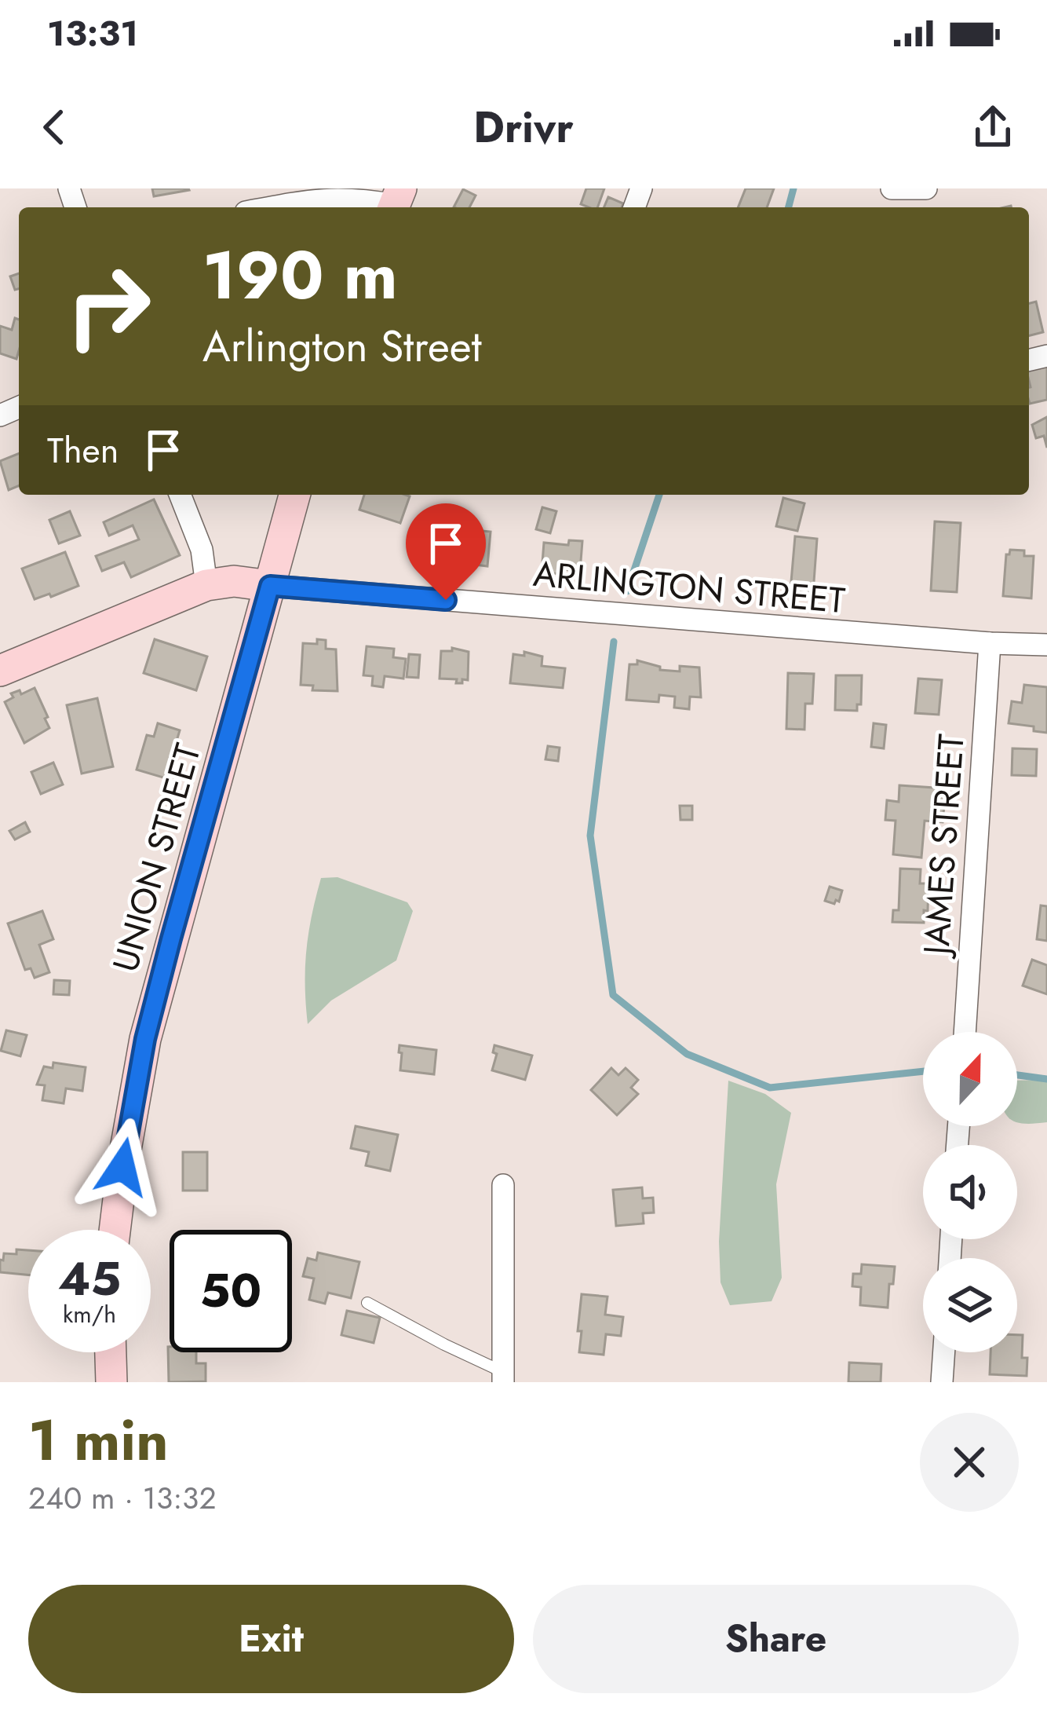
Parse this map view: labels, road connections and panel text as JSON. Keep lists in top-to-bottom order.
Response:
{
  "streets": {
    "main road": ["UNION STREET"],
    "street": ["ARLINGTON STREET", "JAMES STREET"]
  },
  "crossings": [
    ["ARLINGTON STREET", "JAMES STREET"],
    ["ARLINGTON STREET", "UNION STREET"]
  ],
  "north": "top",
  "page": {
    "status": "13:31",
    "header": "Drivr",
    "turn": ["190 m", "Arlington Street"],
    "then": "Then",
    "speed": "45 km/h",
    "limit": "50",
    "heading": ["1 min", "240 m · 13:32"],
    "buttons": ["Exit", "Share"]
  }
}
